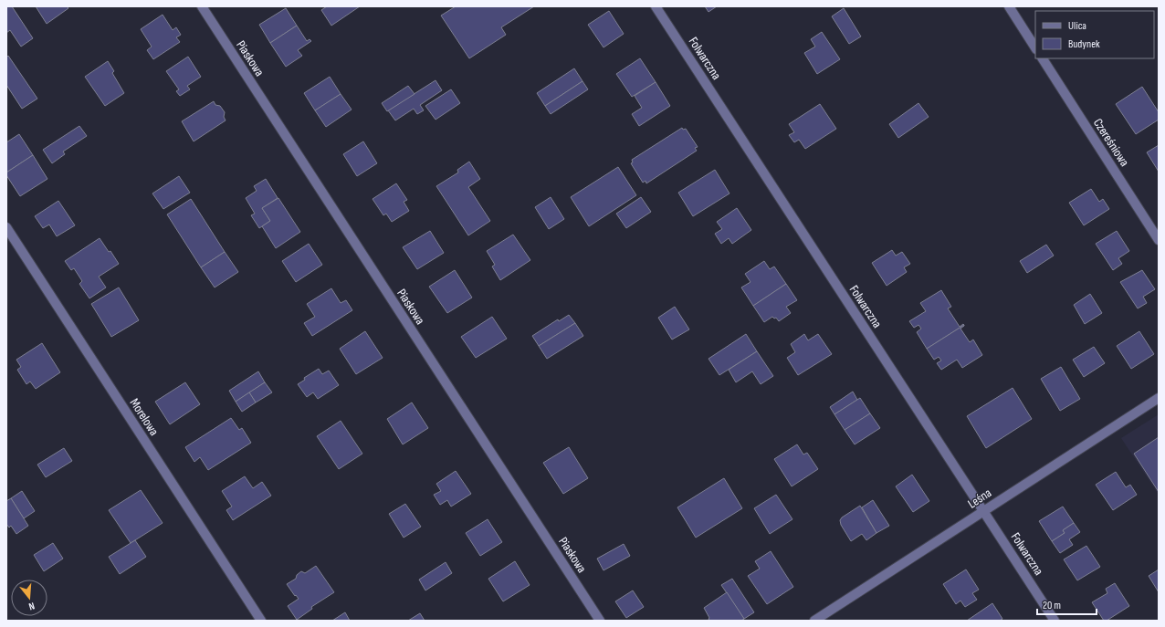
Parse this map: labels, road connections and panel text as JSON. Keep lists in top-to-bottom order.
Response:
{
  "streets": {
    "street": [
      "Piaskowa",
      "Folwarczna",
      "Czereśniowa",
      "Morelowa",
      "Leśna"
    ]
  },
  "crossings": [
    ["Folwarczna", "Leśna"]
  ],
  "legend": ["Ulica", "Budynek"],
  "scale_bar": "20 m",
  "north": "bottom"
}
